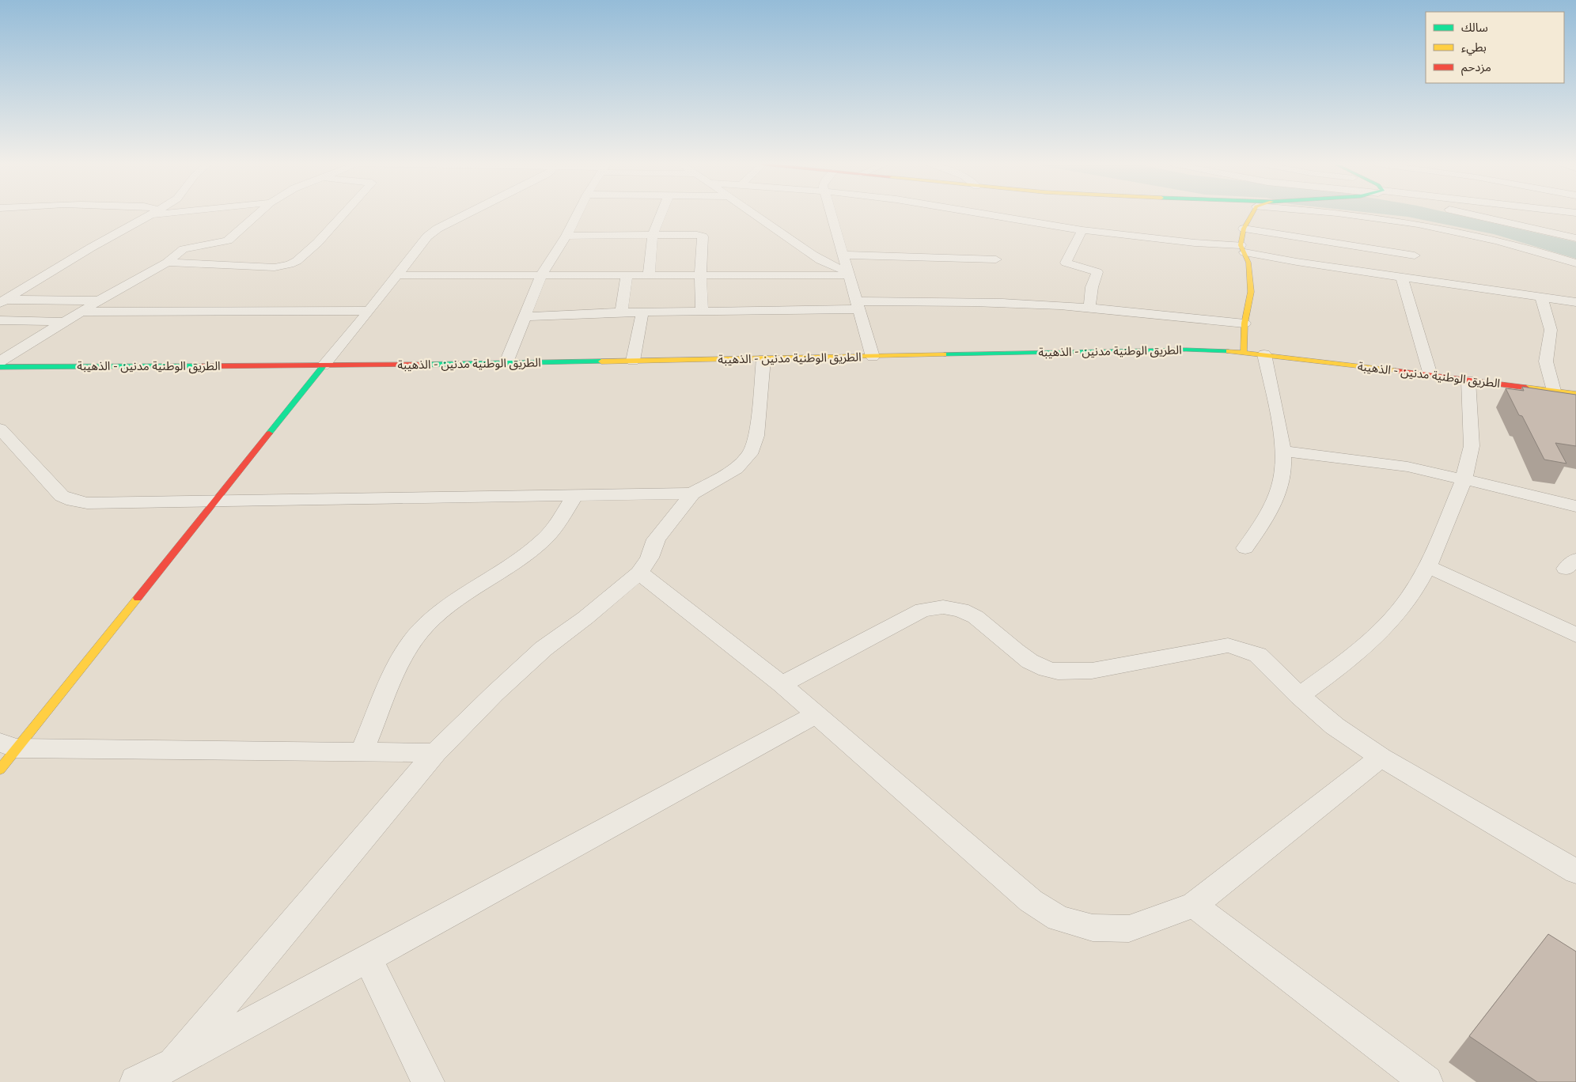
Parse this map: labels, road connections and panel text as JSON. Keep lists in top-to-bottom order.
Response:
{
  "streets": {
    "main road": ["الطريق الوطنية مدنين - الذهيبة"]
  },
  "legend": ["سالك", "بطيء", "مزدحم"]
}
